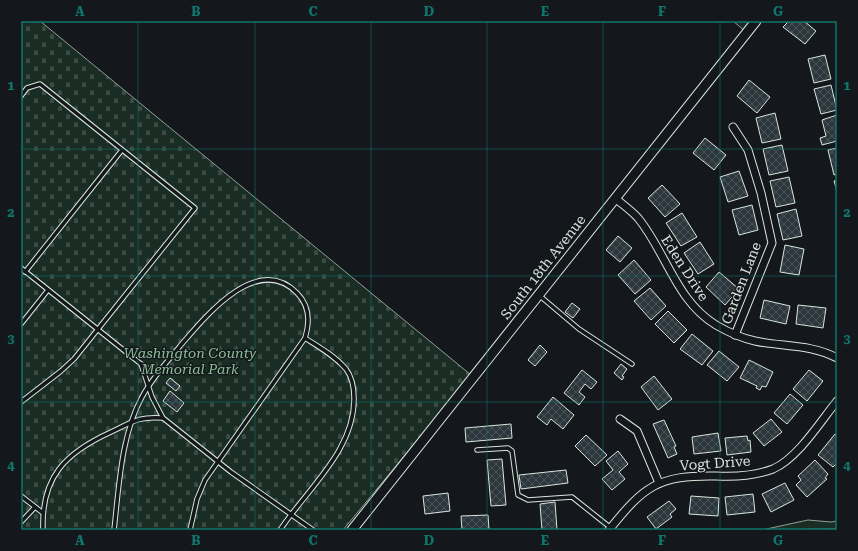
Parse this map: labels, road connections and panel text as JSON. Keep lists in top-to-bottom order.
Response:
{
  "streets": {
    "street": [
      "South 18th Avenue",
      "Eden Drive",
      "Garden Lane",
      "Vogt Drive"
    ]
  },
  "crossings": [
    ["South 18th Avenue", "Eden Drive"],
    ["Eden Drive", "Garden Lane"]
  ],
  "parks": ["Washington County Memorial Park"],
  "grid": {
    "columns": [
      "A",
      "B",
      "C",
      "D",
      "E",
      "F",
      "G"
    ],
    "rows": [
      "1",
      "2",
      "3",
      "4"
    ]
  }
}
